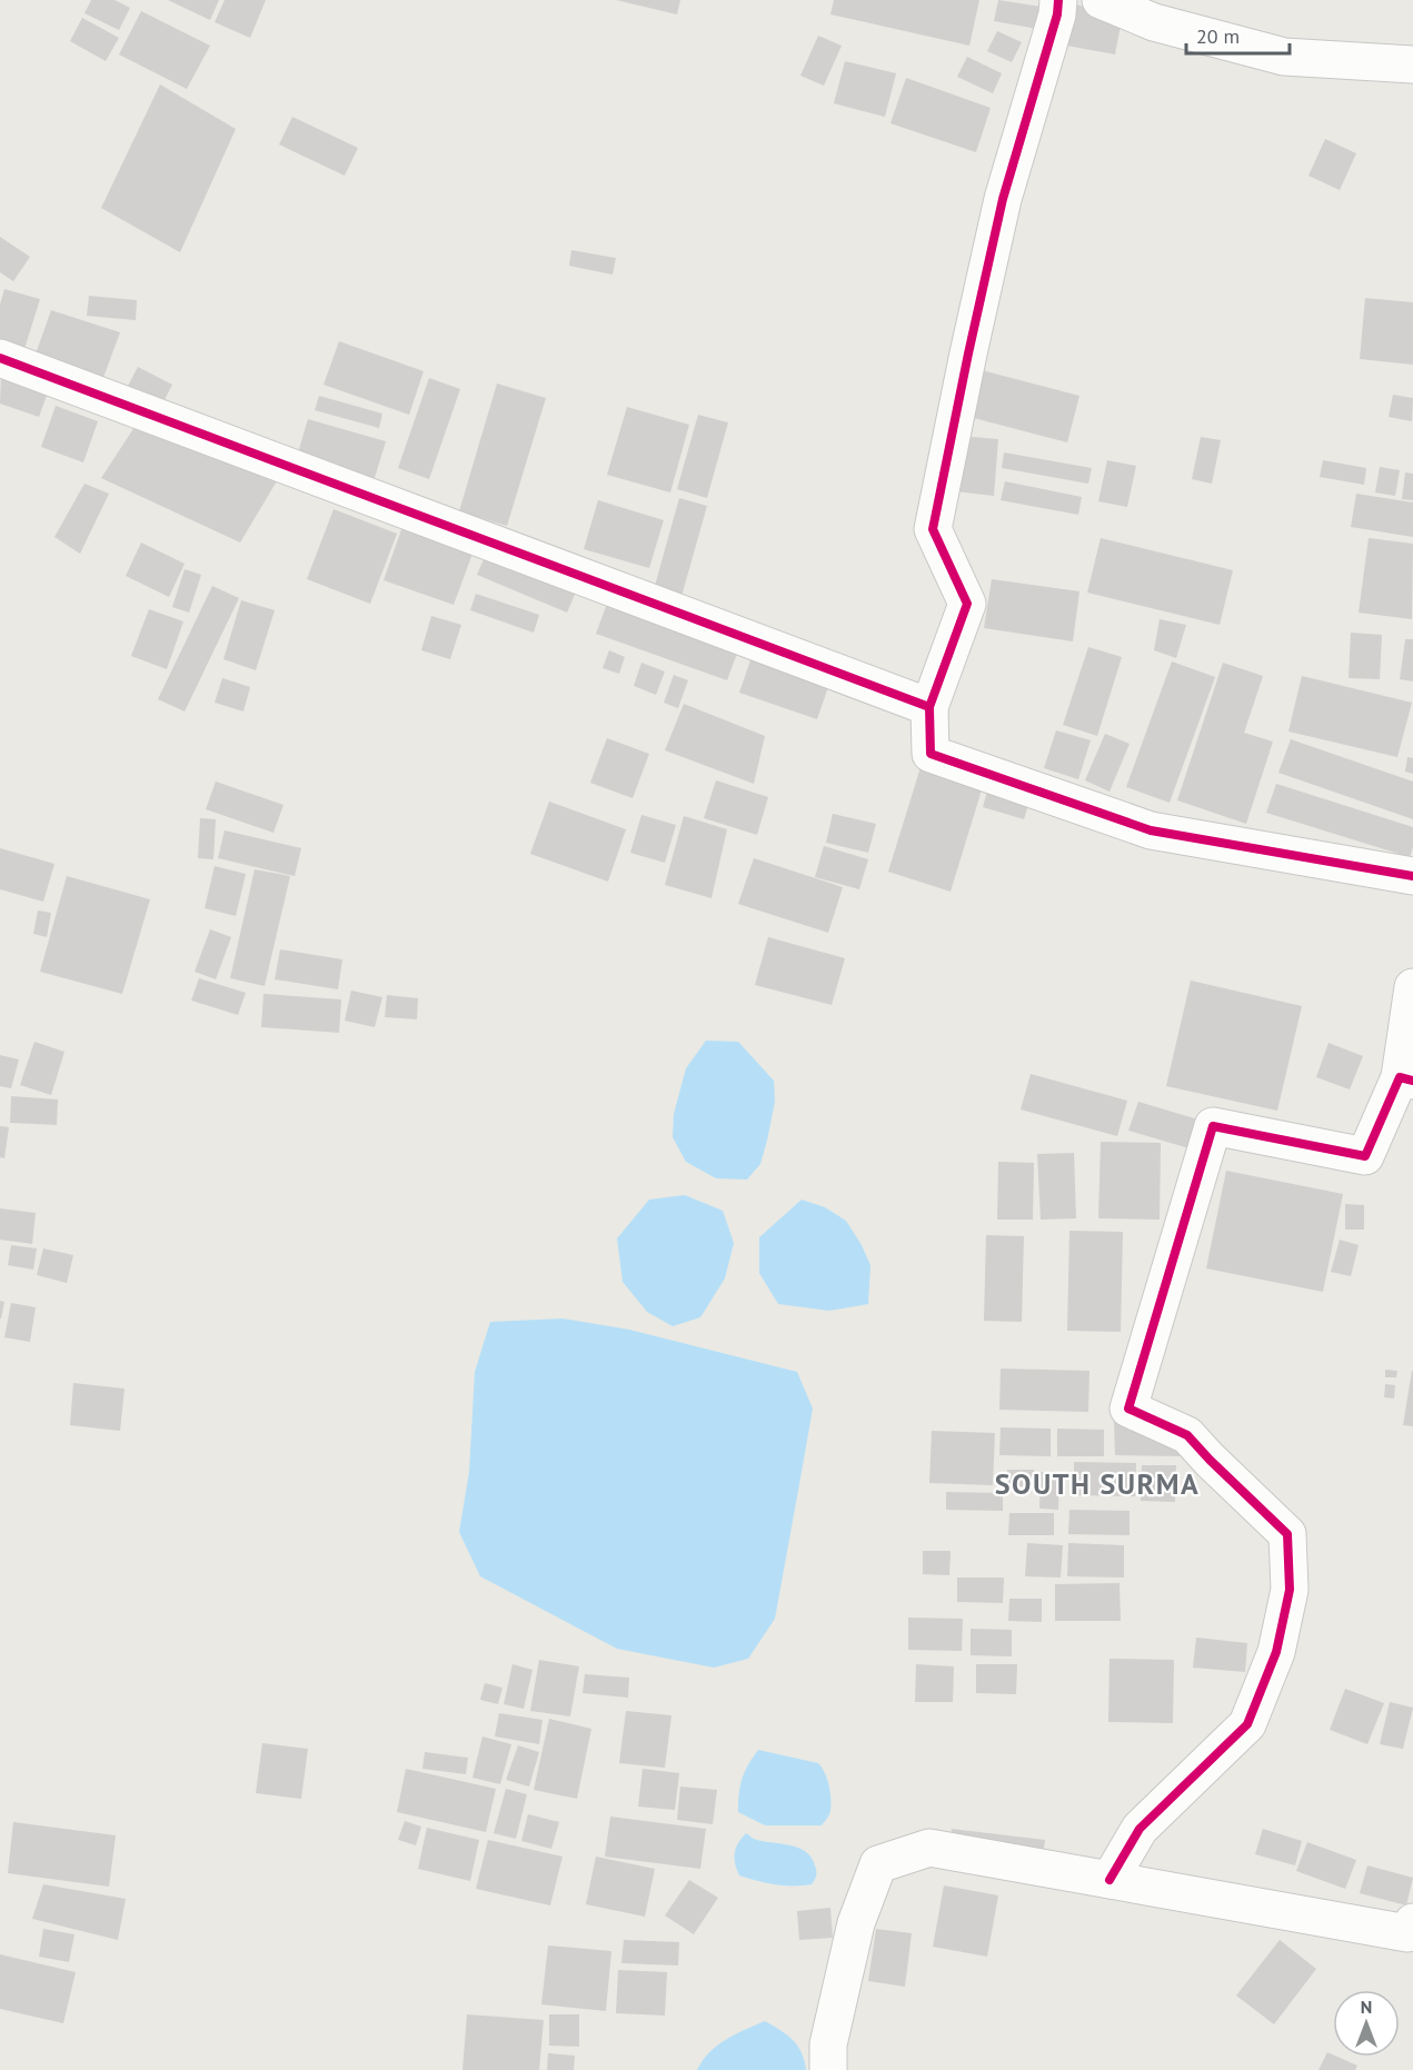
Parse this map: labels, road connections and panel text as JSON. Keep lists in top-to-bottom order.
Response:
{
  "districts": ["SOUTH SURMA"],
  "scale_bar": "20 m",
  "north": "top"
}
